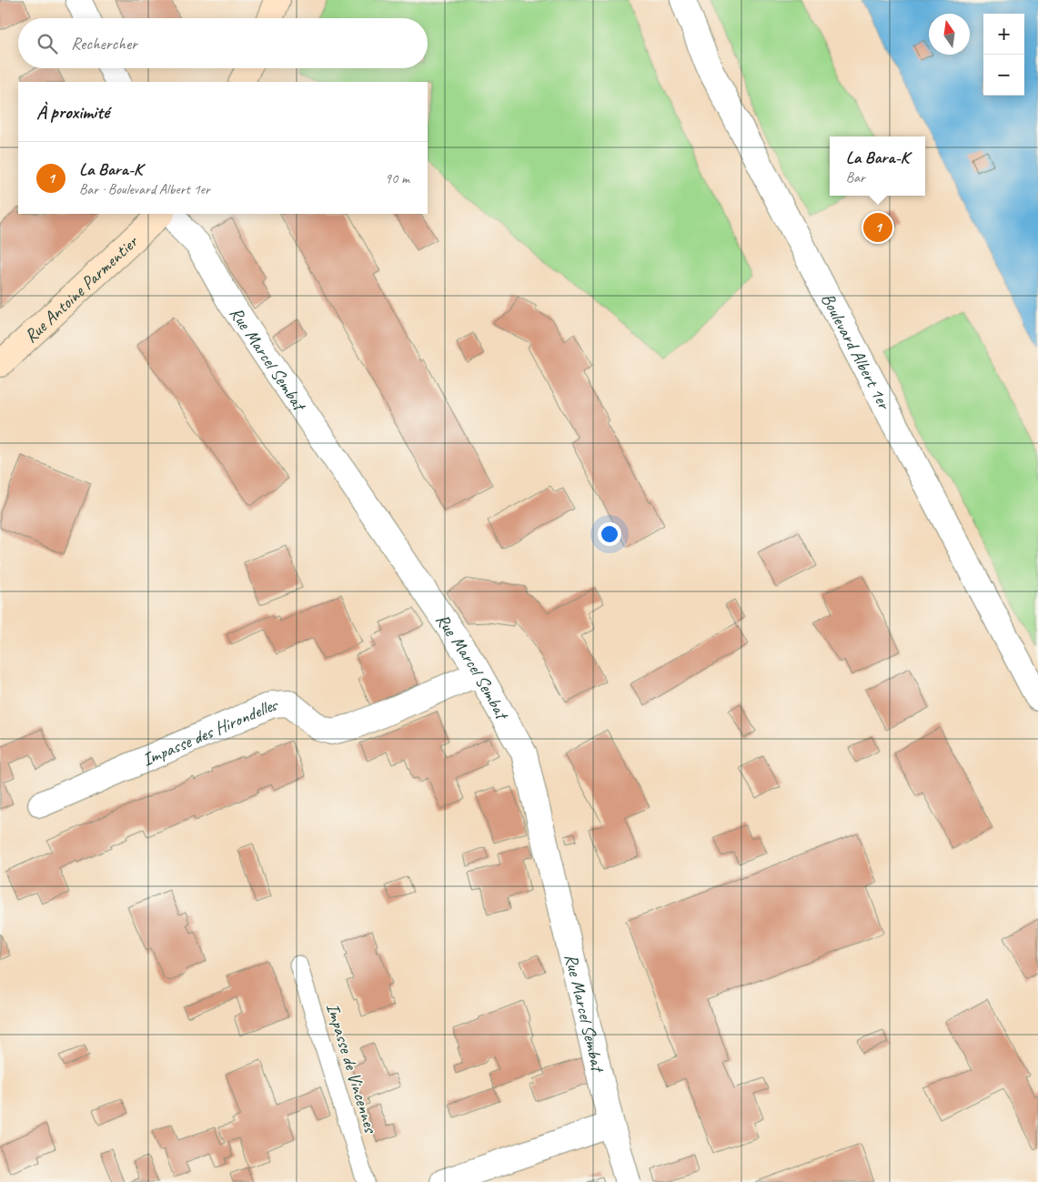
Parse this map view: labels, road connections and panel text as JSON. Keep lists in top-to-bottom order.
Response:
{
  "streets": {
    "main road": ["Rue Antoine Parmentier"],
    "street": ["Boulevard Albert 1er", "Rue Marcel Sembat", "Impasse des Hirondelles"],
    "lane": ["Impasse de Vincennes"]
  },
  "crossings": [
    ["Rue Marcel Sembat", "Impasse des Hirondelles"]
  ],
  "north": "top",
  "page": {
    "map_buttons": ["+", "−"],
    "search": "Rechercher",
    "heading": "À proximité",
    "popup": ["La Bara-K", "Bar"],
    "list": [
      {
        "mark": "1",
        "name": "La Bara-K",
        "note": "Bar · Boulevard Albert 1er",
        "value": "90 m"
      }
    ],
    "pins": "1"
  }
}
